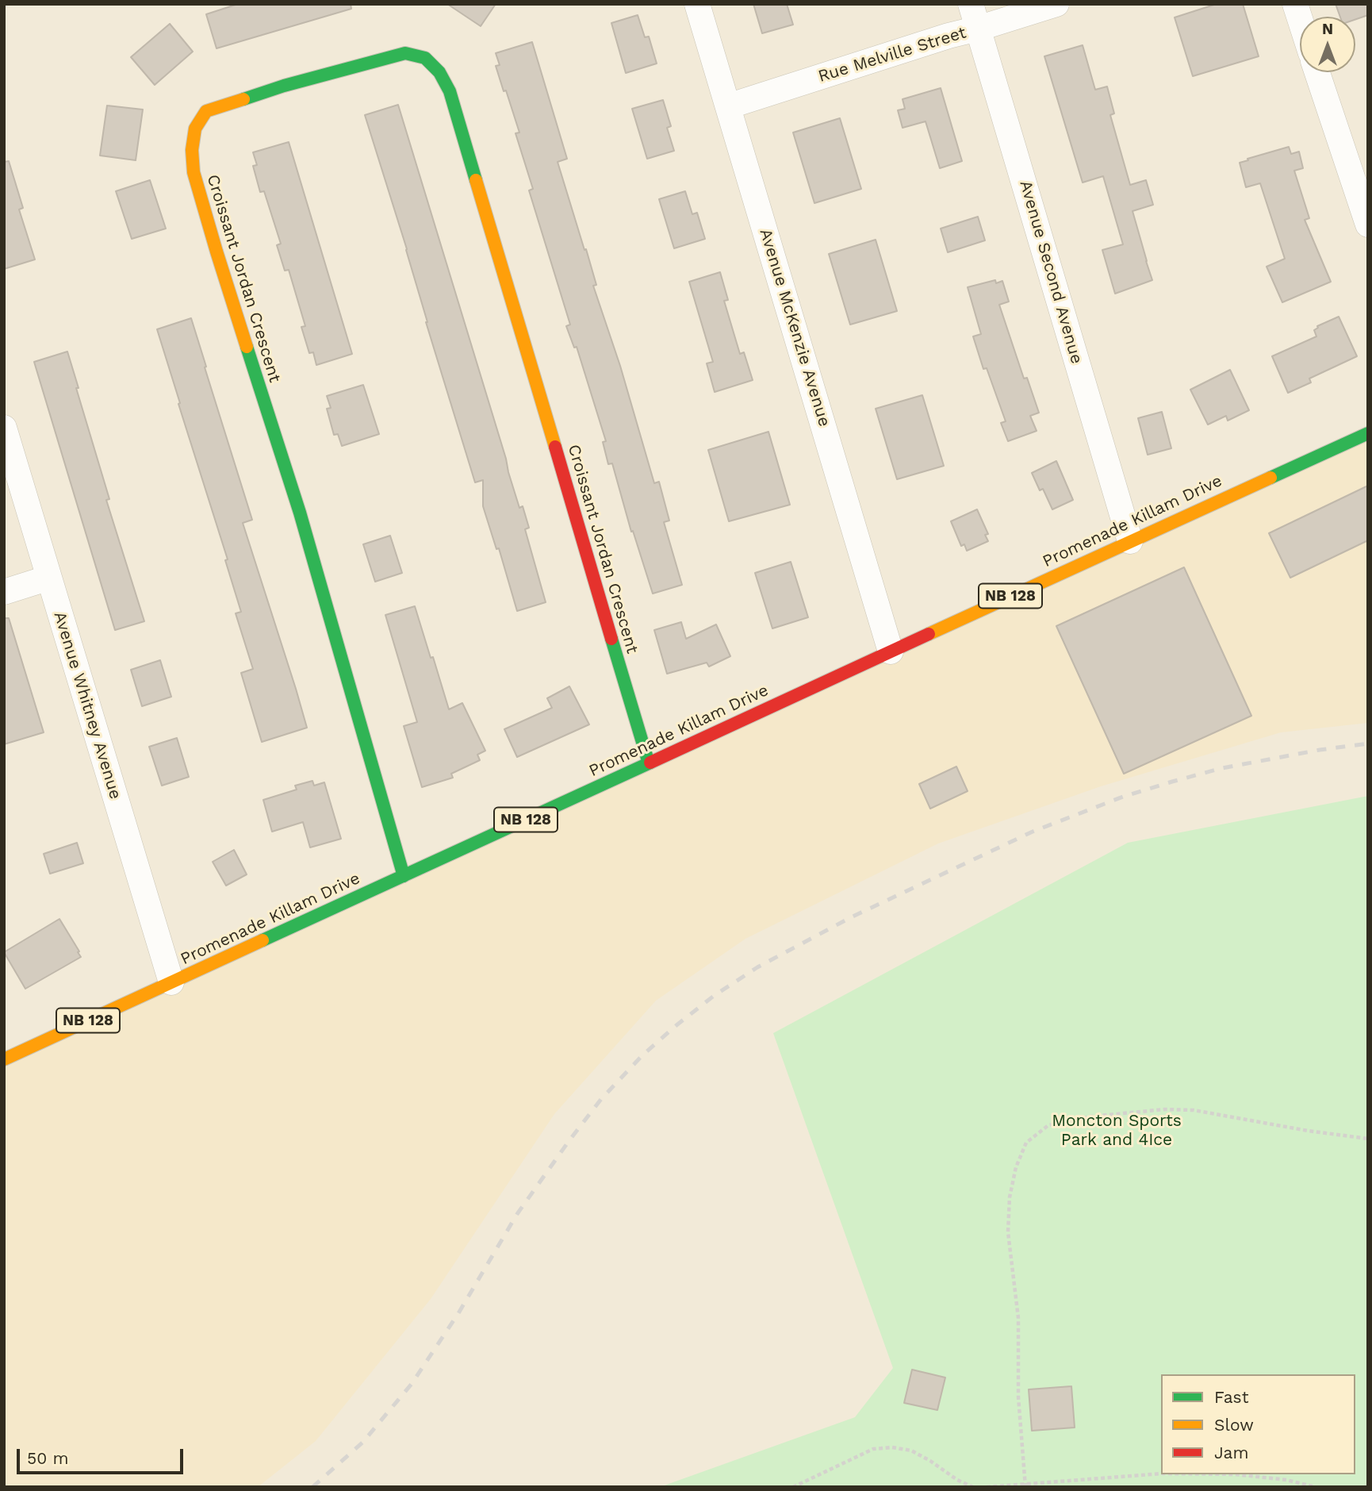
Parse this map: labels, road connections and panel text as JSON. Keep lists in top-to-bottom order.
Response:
{
  "streets": {
    "street": [
      "Rue Melville Street",
      "Avenue Second Avenue",
      "Croissant Jordan Crescent",
      "Avenue McKenzie Avenue",
      "Promenade Killam Drive",
      "NB 128",
      "Avenue Whitney Avenue"
    ]
  },
  "crossings": [
    ["Rue Melville Street", "Avenue Second Avenue"],
    ["Rue Melville Street", "Avenue McKenzie Avenue"],
    ["Avenue Second Avenue", "Promenade Killam Drive"],
    ["Croissant Jordan Crescent", "Promenade Killam Drive"],
    ["Avenue McKenzie Avenue", "Promenade Killam Drive"],
    ["Promenade Killam Drive", "Avenue Whitney Avenue"]
  ],
  "parks": ["Moncton Sports Park and 4Ice"],
  "legend": ["Fast", "Slow", "Jam"],
  "scale_bar": "50 m",
  "north": "top"
}
